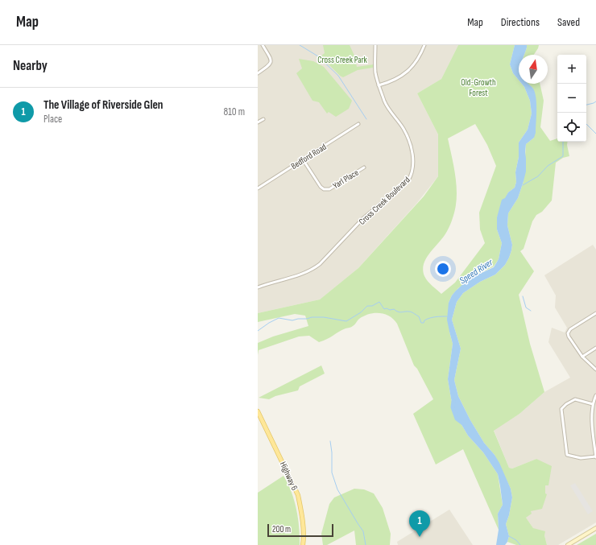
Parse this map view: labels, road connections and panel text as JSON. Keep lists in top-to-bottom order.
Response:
{
  "streets": {
    "main road": ["Highway 6"],
    "street": ["Bedford Road", "Yarl Place", "Cross Creek Boulevard"]
  },
  "crossings": [
    ["Bedford Road", "Yarl Place"]
  ],
  "water": ["Speed River"],
  "parks": ["Cross Creek Park", "Old-Growth Forest"],
  "scale_bar": "200 m",
  "north": "top",
  "page": {
    "header": "Map",
    "nav": ["Map", "Directions", "Saved"],
    "heading": "Nearby",
    "map_buttons": ["+", "−"],
    "list": [
      {
        "mark": "1",
        "name": "The Village of Riverside Glen",
        "note": "Place",
        "value": "810 m"
      }
    ],
    "pins": "1",
    "scale": "200 m"
  }
}
